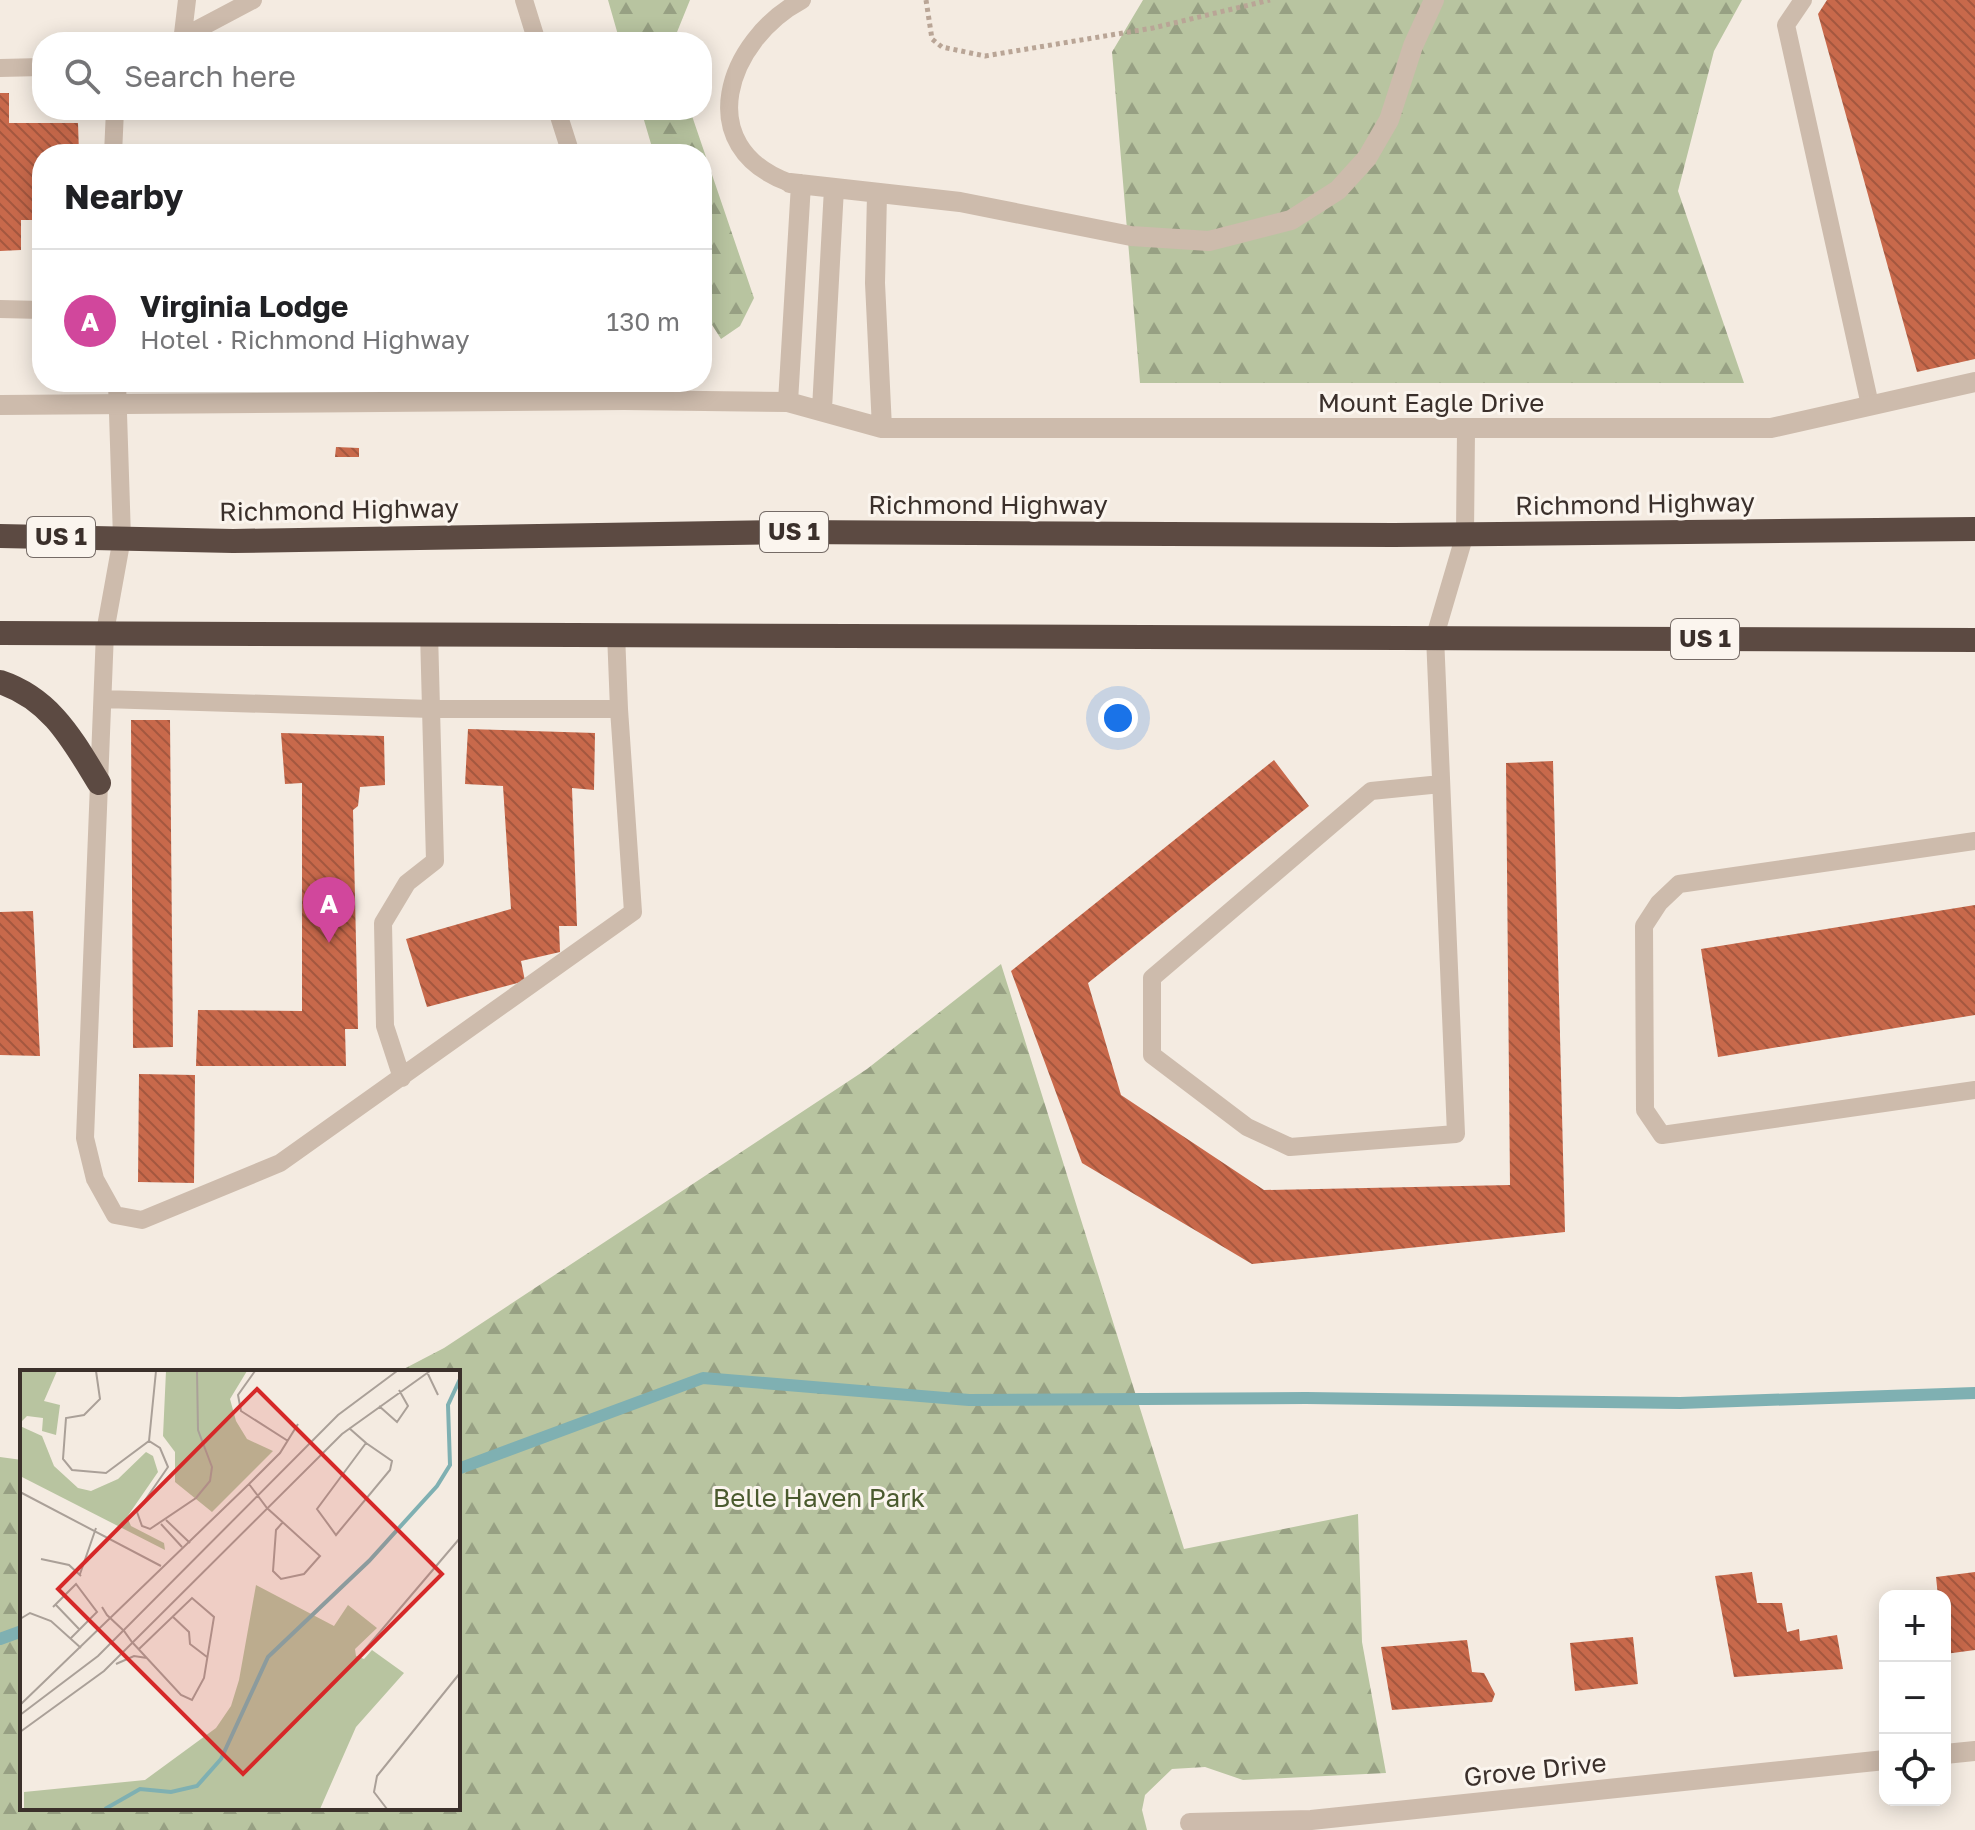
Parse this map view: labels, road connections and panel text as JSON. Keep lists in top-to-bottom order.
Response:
{
  "streets": {
    "highway": ["Richmond Highway", "US 1"],
    "street": ["Mount Eagle Drive", "Grove Drive"]
  },
  "parks": ["Belle Haven Park"],
  "page": {
    "search": "Search here",
    "heading": "Nearby",
    "list": [
      {
        "mark": "A",
        "name": "Virginia Lodge",
        "note": "Hotel · Richmond Highway",
        "value": "130 m"
      }
    ],
    "pins": "A",
    "map_buttons": ["+", "−"]
  }
}
